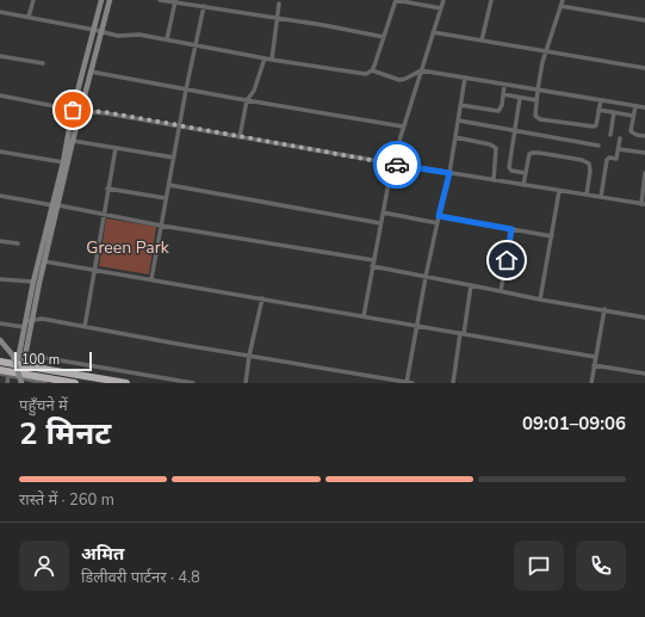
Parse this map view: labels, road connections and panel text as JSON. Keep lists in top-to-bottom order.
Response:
{
  "parks": ["Green Park"],
  "scale_bar": "100 m",
  "page": {
    "scale": "100 m",
    "heading": ["2 मिनट", "पहुँचने में", "09:01–09:06"],
    "panel": ["अमित", "डिलीवरी पार्टनर · 4.8"],
    "bar": "रास्ते में · 260 m"
  }
}
